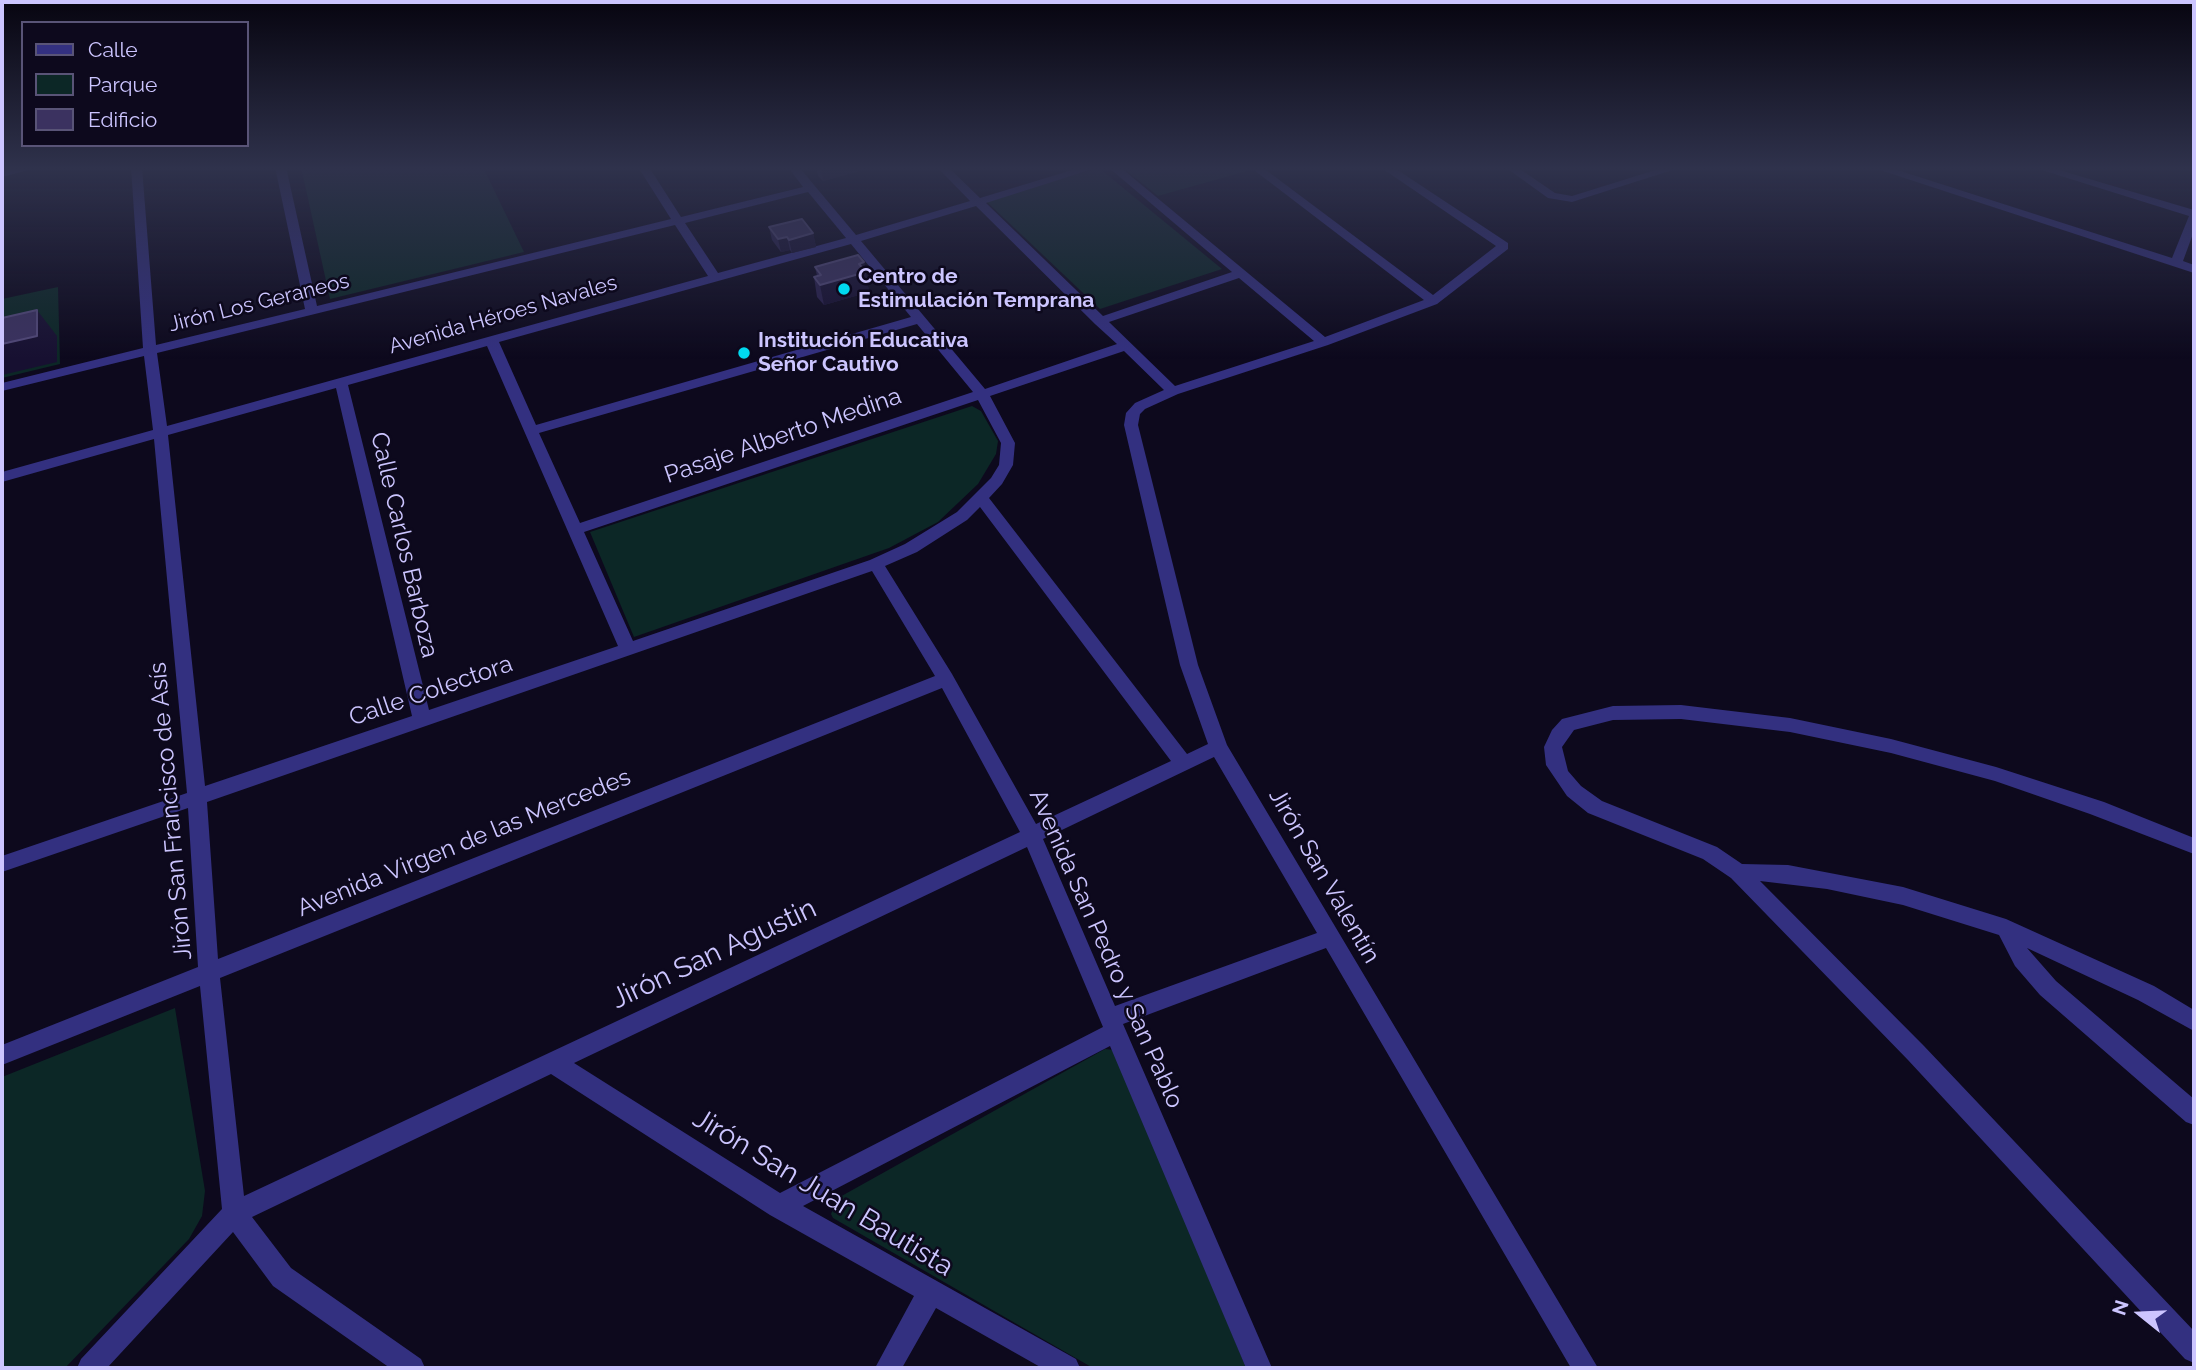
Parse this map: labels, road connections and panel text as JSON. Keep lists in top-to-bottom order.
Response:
{
  "streets": {
    "street": [
      "Jirón Los Geraneos",
      "Avenida Héroes Navales",
      "Pasaje Alberto Medina",
      "Calle Carlos Barboza",
      "Calle Colectora",
      "Jirón San Francisco de Asís",
      "Avenida Virgen de las Mercedes",
      "Jirón San Valentín",
      "Avenida San Pedro y San Pablo",
      "Jirón San Agustin",
      "Jirón San Juan Bautista"
    ]
  },
  "crossings": [
    ["Jirón Los Geraneos", "Jirón San Francisco de Asís"],
    ["Avenida Héroes Navales", "Calle Carlos Barboza"],
    ["Avenida Héroes Navales", "Jirón San Francisco de Asís"],
    ["Pasaje Alberto Medina", "Calle Colectora"],
    ["Calle Carlos Barboza", "Calle Colectora"],
    ["Calle Colectora", "Jirón San Francisco de Asís"],
    ["Calle Colectora", "Avenida San Pedro y San Pablo"],
    ["Jirón San Francisco de Asís", "Avenida Virgen de las Mercedes"],
    ["Jirón San Francisco de Asís", "Jirón San Agustin"],
    ["Avenida Virgen de las Mercedes", "Avenida San Pedro y San Pablo"],
    ["Jirón San Valentín", "Jirón San Agustin"],
    ["Avenida San Pedro y San Pablo", "Jirón San Agustin"],
    ["Jirón San Agustin", "Jirón San Juan Bautista"]
  ],
  "places": ["Centro de Estimulación Temprana", "Institución Educativa Señor Cautivo"],
  "legend": ["Calle", "Parque", "Edificio"],
  "north": "left"
}
